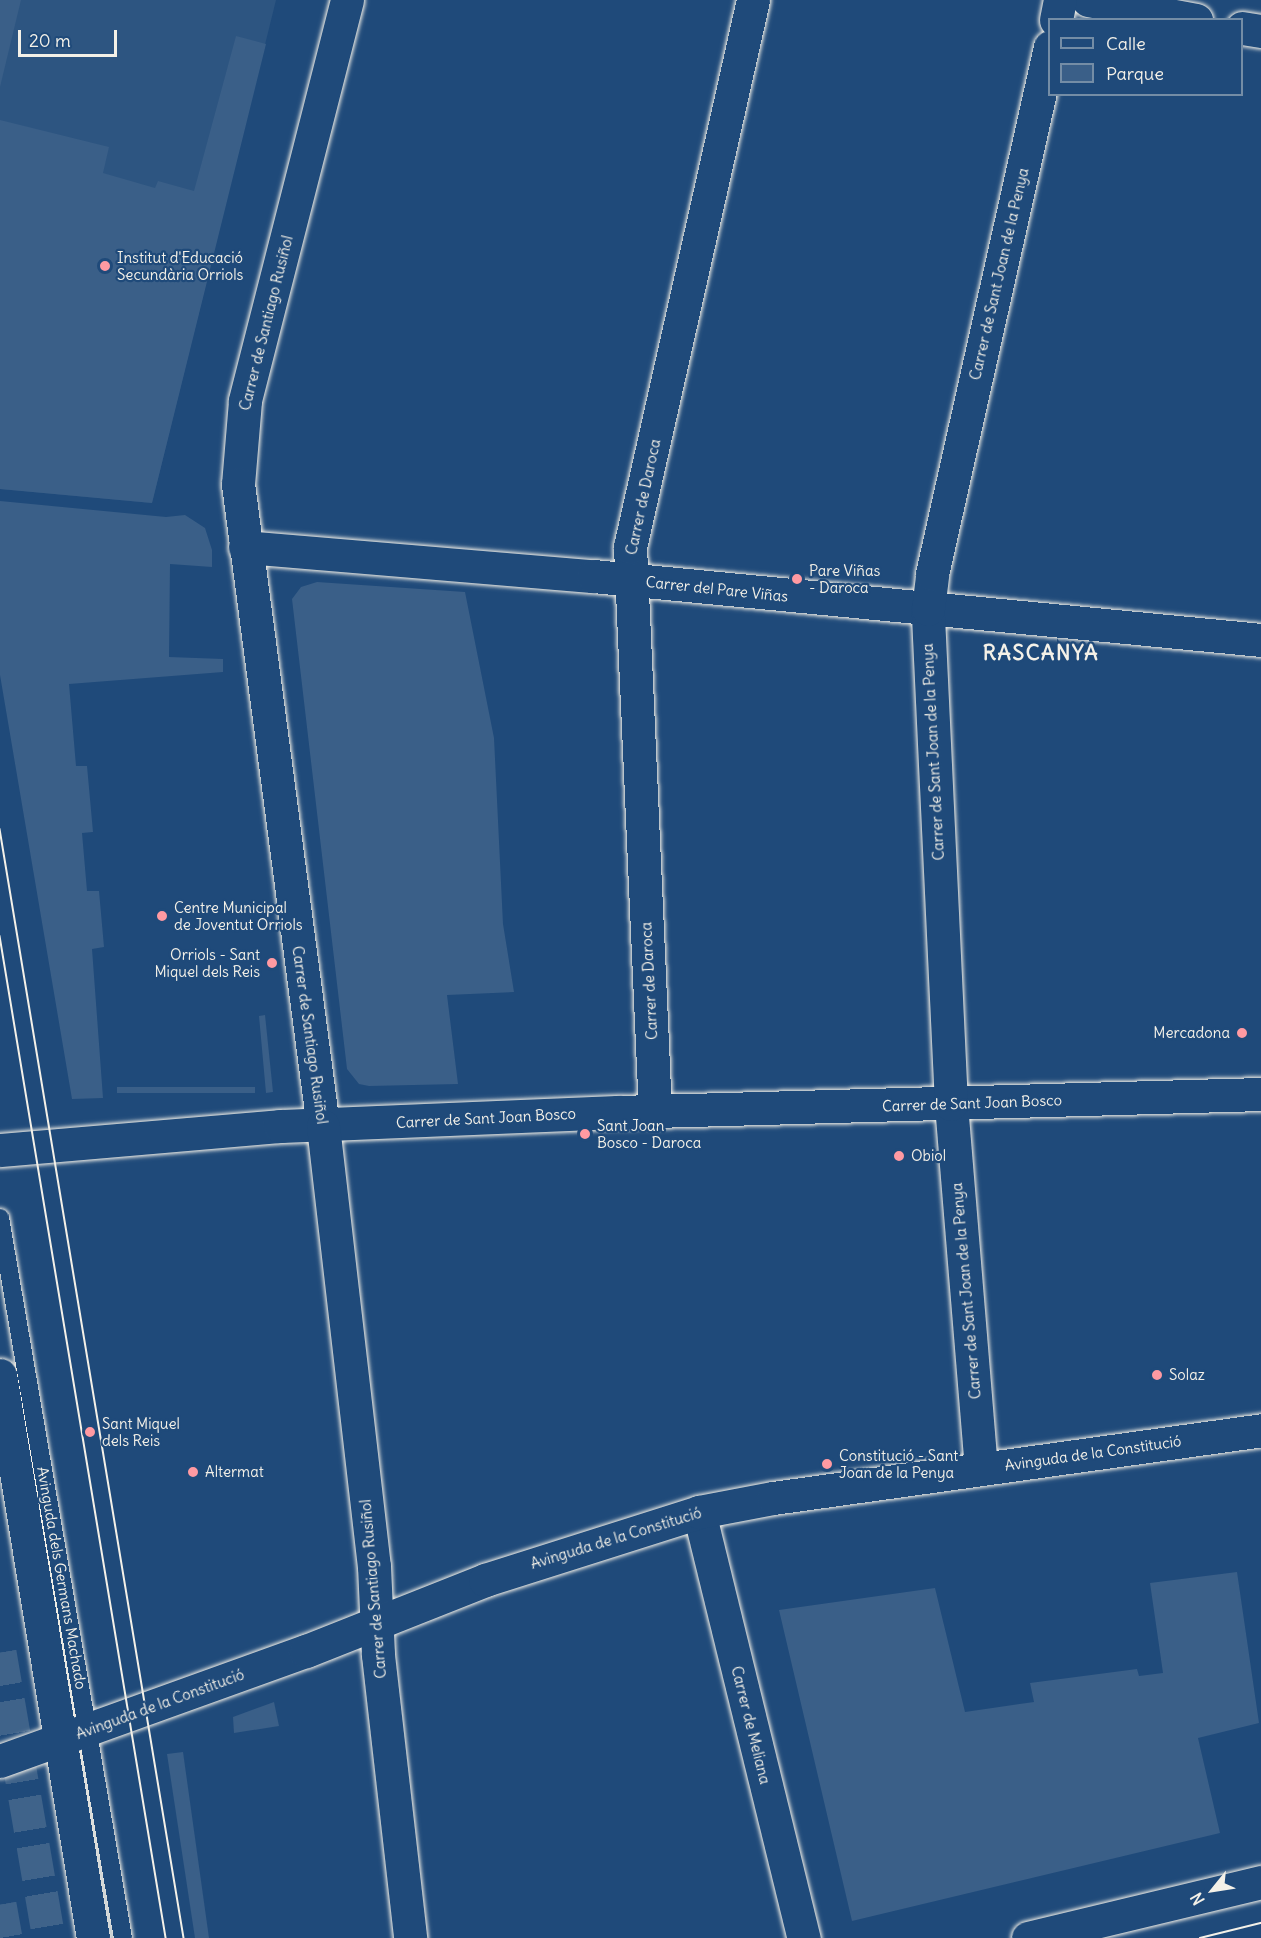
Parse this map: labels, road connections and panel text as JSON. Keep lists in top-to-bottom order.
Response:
{
  "streets": {
    "street": [
      "Carrer de Sant Joan de la Penya",
      "Carrer de Santiago Rusiñol",
      "Carrer de Daroca",
      "Carrer del Pare Viñas",
      "Carrer de Sant Joan Bosco",
      "Avinguda de la Constitució",
      "Avinguda dels Germans Machado",
      "Carrer de Meliana"
    ]
  },
  "crossings": [
    ["Carrer de Sant Joan de la Penya", "Carrer del Pare Viñas"],
    ["Carrer de Sant Joan de la Penya", "Carrer de Sant Joan Bosco"],
    ["Carrer de Sant Joan de la Penya", "Avinguda de la Constitució"],
    ["Carrer de Santiago Rusiñol", "Carrer del Pare Viñas"],
    ["Carrer de Santiago Rusiñol", "Carrer de Sant Joan Bosco"],
    ["Carrer de Santiago Rusiñol", "Avinguda de la Constitució"],
    ["Carrer de Daroca", "Carrer del Pare Viñas"],
    ["Carrer de Daroca", "Carrer de Sant Joan Bosco"],
    ["Avinguda de la Constitució", "Avinguda dels Germans Machado"],
    ["Avinguda de la Constitució", "Carrer de Meliana"]
  ],
  "districts": ["RASCANYA"],
  "places": [
    "Institut d'Educació Secundària Orriols",
    "Pare Viñas - Daroca",
    "Centre Municipal de Joventut Orriols",
    "Orriols - Sant Miquel dels Reis",
    "Mercadona",
    "Sant Joan Bosco - Daroca",
    "Obiol",
    "Solaz",
    "Sant Miquel dels Reis",
    "Constitució - Sant Joan de la Penya",
    "Altermat"
  ],
  "legend": ["Calle", "Parque"],
  "scale_bar": "20 m",
  "north": "bottom left"
}
